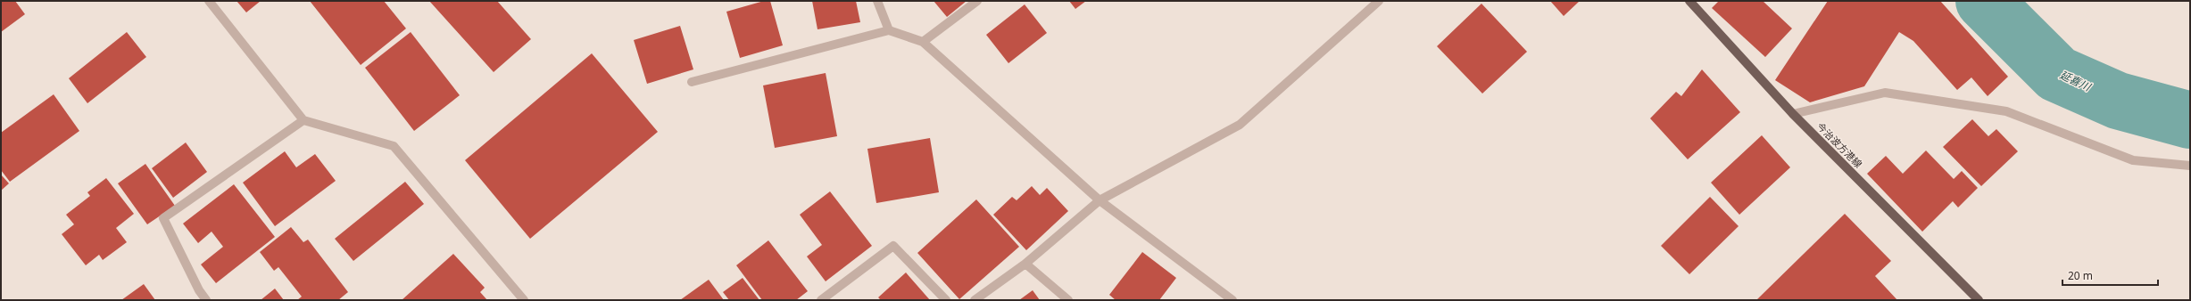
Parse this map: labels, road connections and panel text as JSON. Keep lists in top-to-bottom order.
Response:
{
  "streets": {
    "main road": ["今治波方港線"]
  },
  "water": ["延喜川"],
  "scale_bar": "20 m"
}
